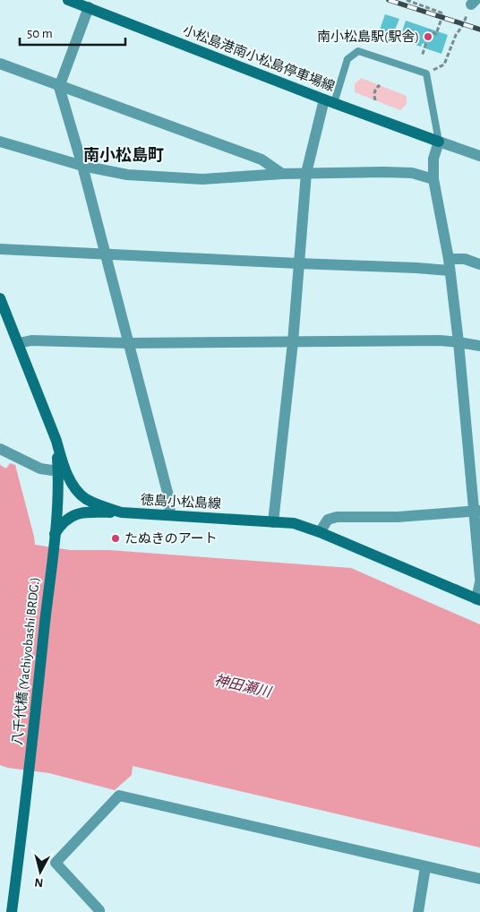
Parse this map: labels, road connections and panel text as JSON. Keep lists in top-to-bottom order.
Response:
{
  "streets": {
    "main road": ["小松島港南小松島停車場線", "徳島小松島線", "八千代橋 (Yachiyobashi BRDG.)"]
  },
  "districts": ["南小松島町"],
  "water": ["神田瀬川"],
  "places": ["南小松島駅(駅舎)", "たぬきのアート"],
  "scale_bar": "50 m",
  "north": "bottom"
}
